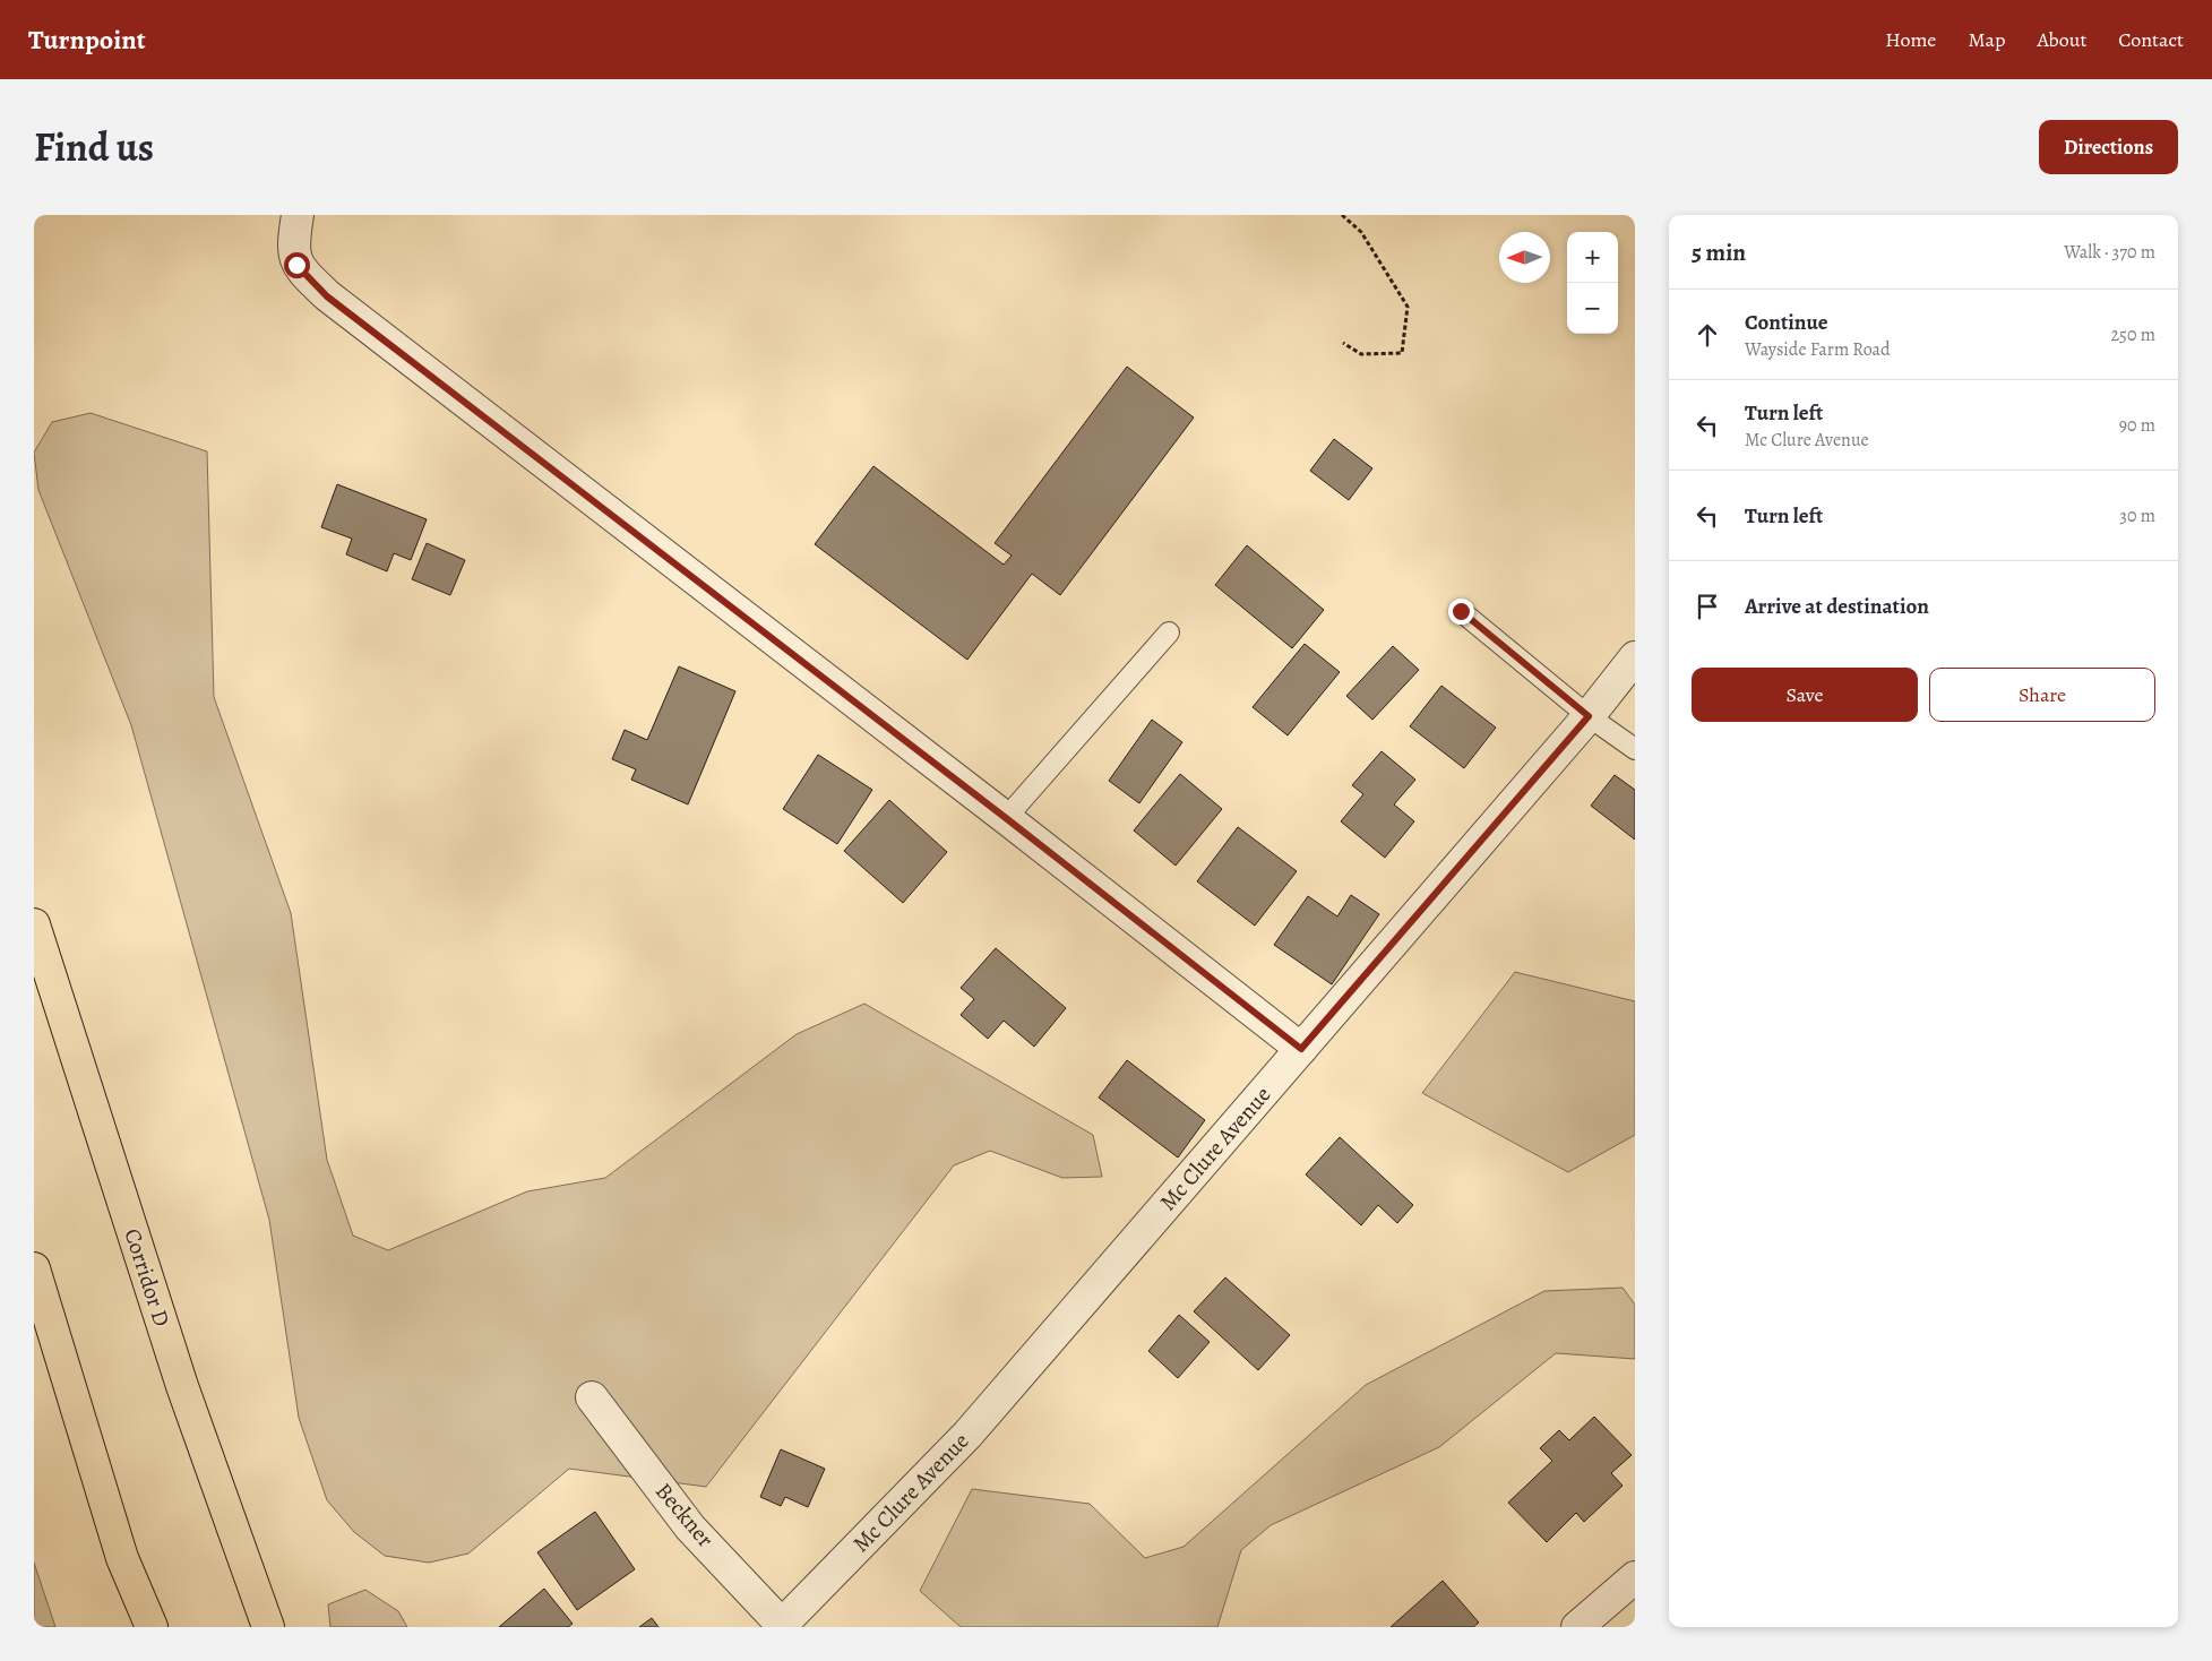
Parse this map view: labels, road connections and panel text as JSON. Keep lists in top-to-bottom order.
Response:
{
  "streets": {
    "highway": ["Corridor D"],
    "street": ["Mc Clure Avenue", "Beckner"]
  },
  "crossings": [
    ["Mc Clure Avenue", "Beckner"]
  ],
  "north": "left",
  "page": {
    "header": "Turnpoint",
    "nav": [
      "Home",
      "Map",
      "About",
      "Contact"
    ],
    "title": "Find us",
    "buttons": [
      "Directions",
      ["Save", "Share"]
    ],
    "heading": ["5 min", "Walk · 370 m"],
    "map_buttons": ["+", "−"],
    "list": [
      ["Continue", "Wayside Farm Road", "250 m"],
      ["Turn left", "Mc Clure Avenue", "90 m"],
      ["Turn left", "30 m"],
      "Arrive at destination"
    ]
  }
}
